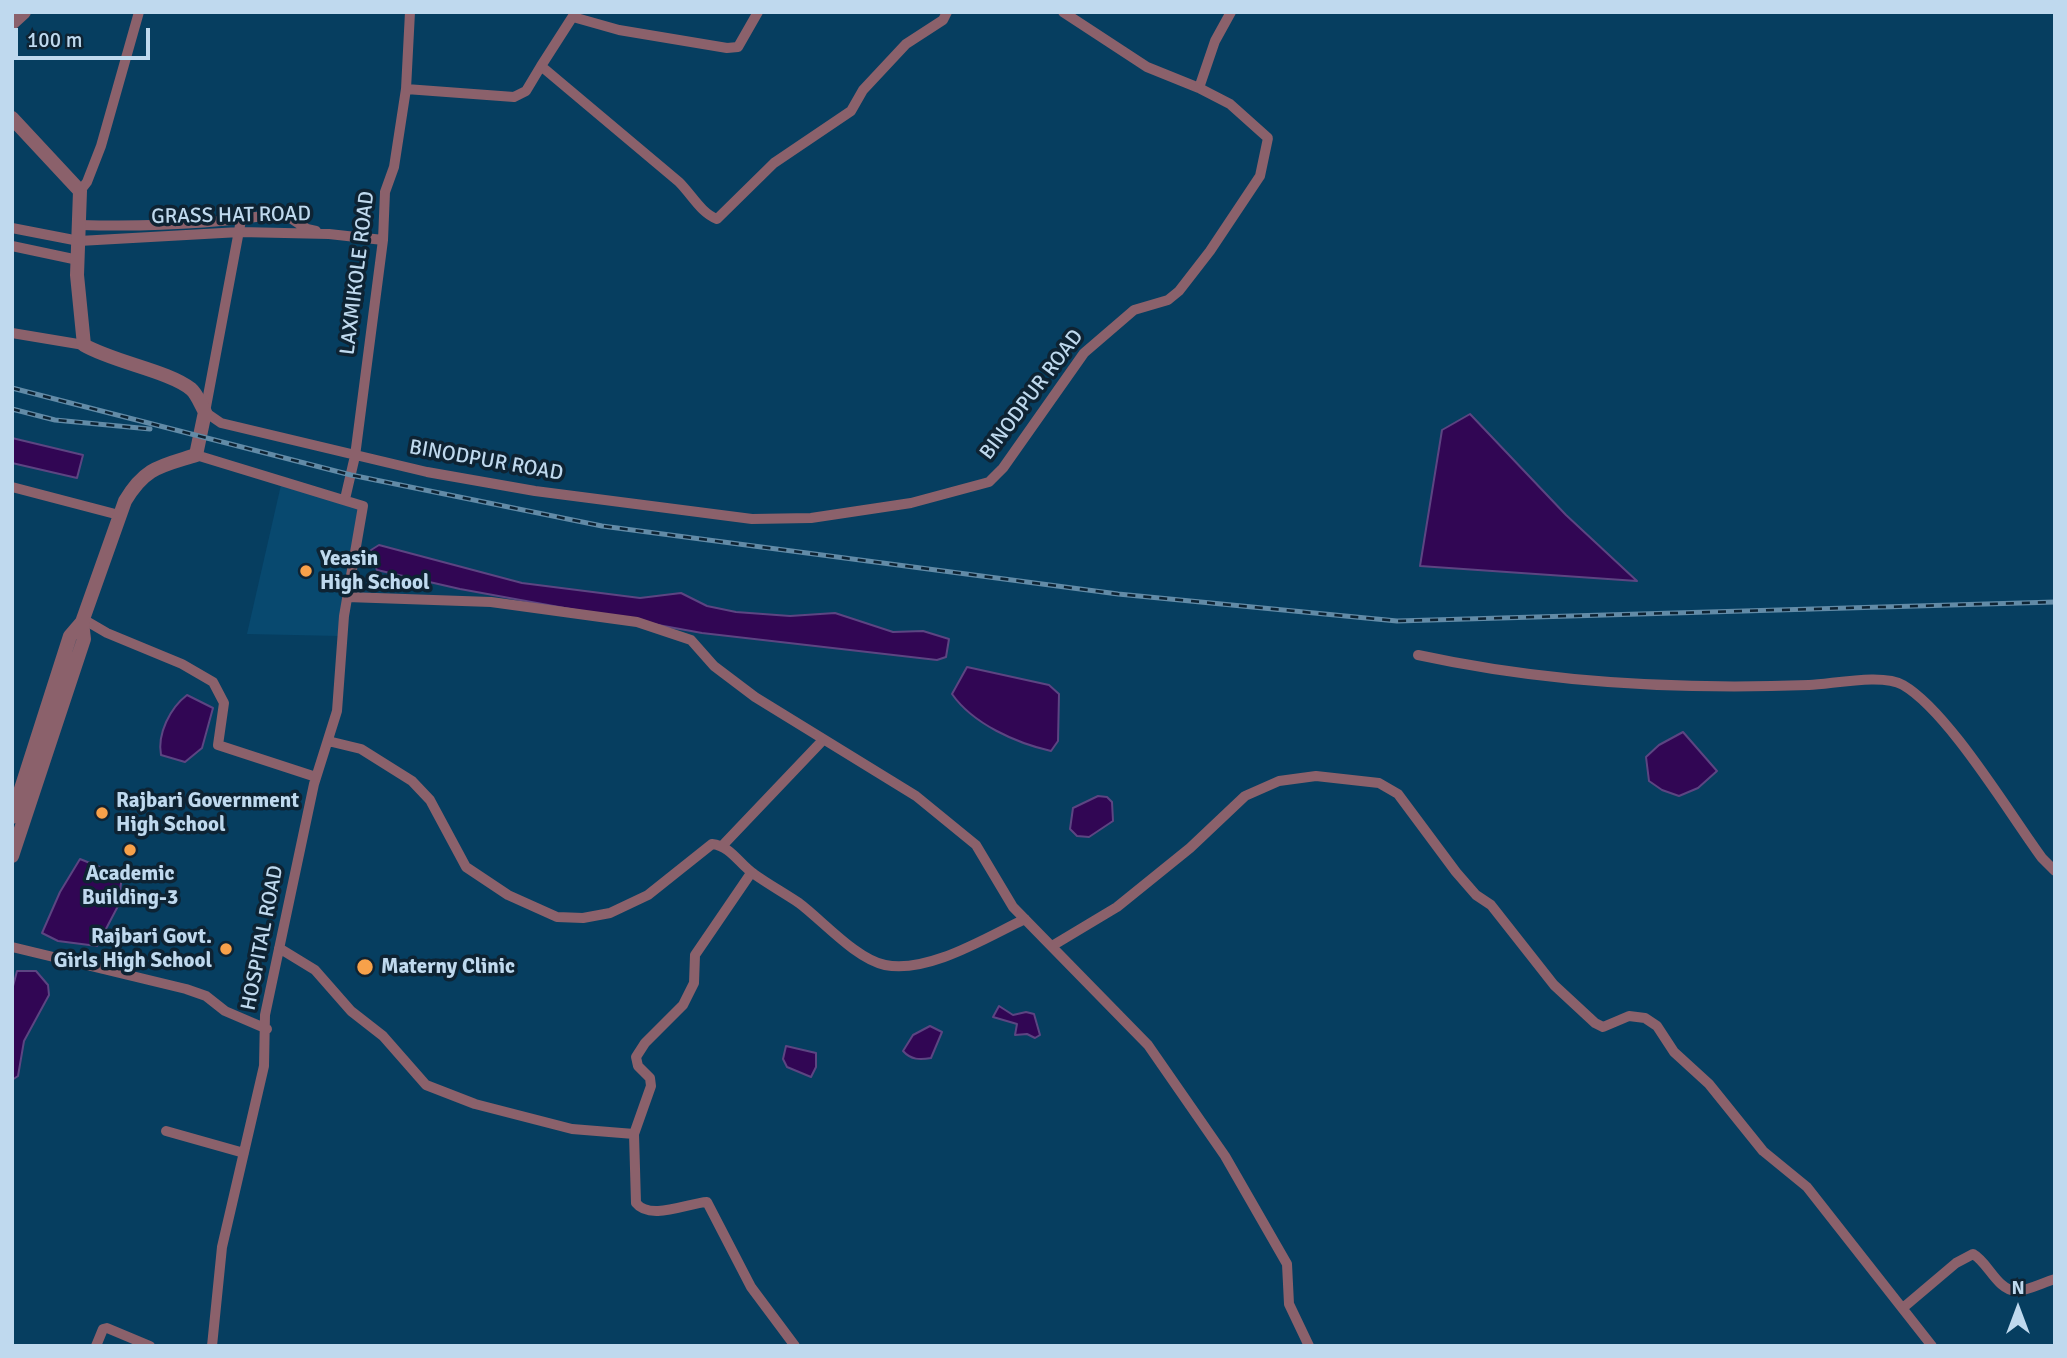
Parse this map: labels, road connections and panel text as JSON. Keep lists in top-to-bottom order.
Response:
{
  "streets": {
    "street": [
      "GRASS HAT ROAD",
      "LAXMIKOLE ROAD",
      "BINODPUR ROAD",
      "HOSPITAL ROAD"
    ]
  },
  "crossings": [
    ["GRASS HAT ROAD", "LAXMIKOLE ROAD"],
    ["LAXMIKOLE ROAD", "BINODPUR ROAD"],
    ["LAXMIKOLE ROAD", "HOSPITAL ROAD"]
  ],
  "places": [
    "Yeasin High School",
    "Rajbari Government High School",
    "Academic Building-3",
    "Rajbari Govt. Girls High School",
    "Materny Clinic"
  ],
  "scale_bar": "100 m",
  "north": "top"
}
